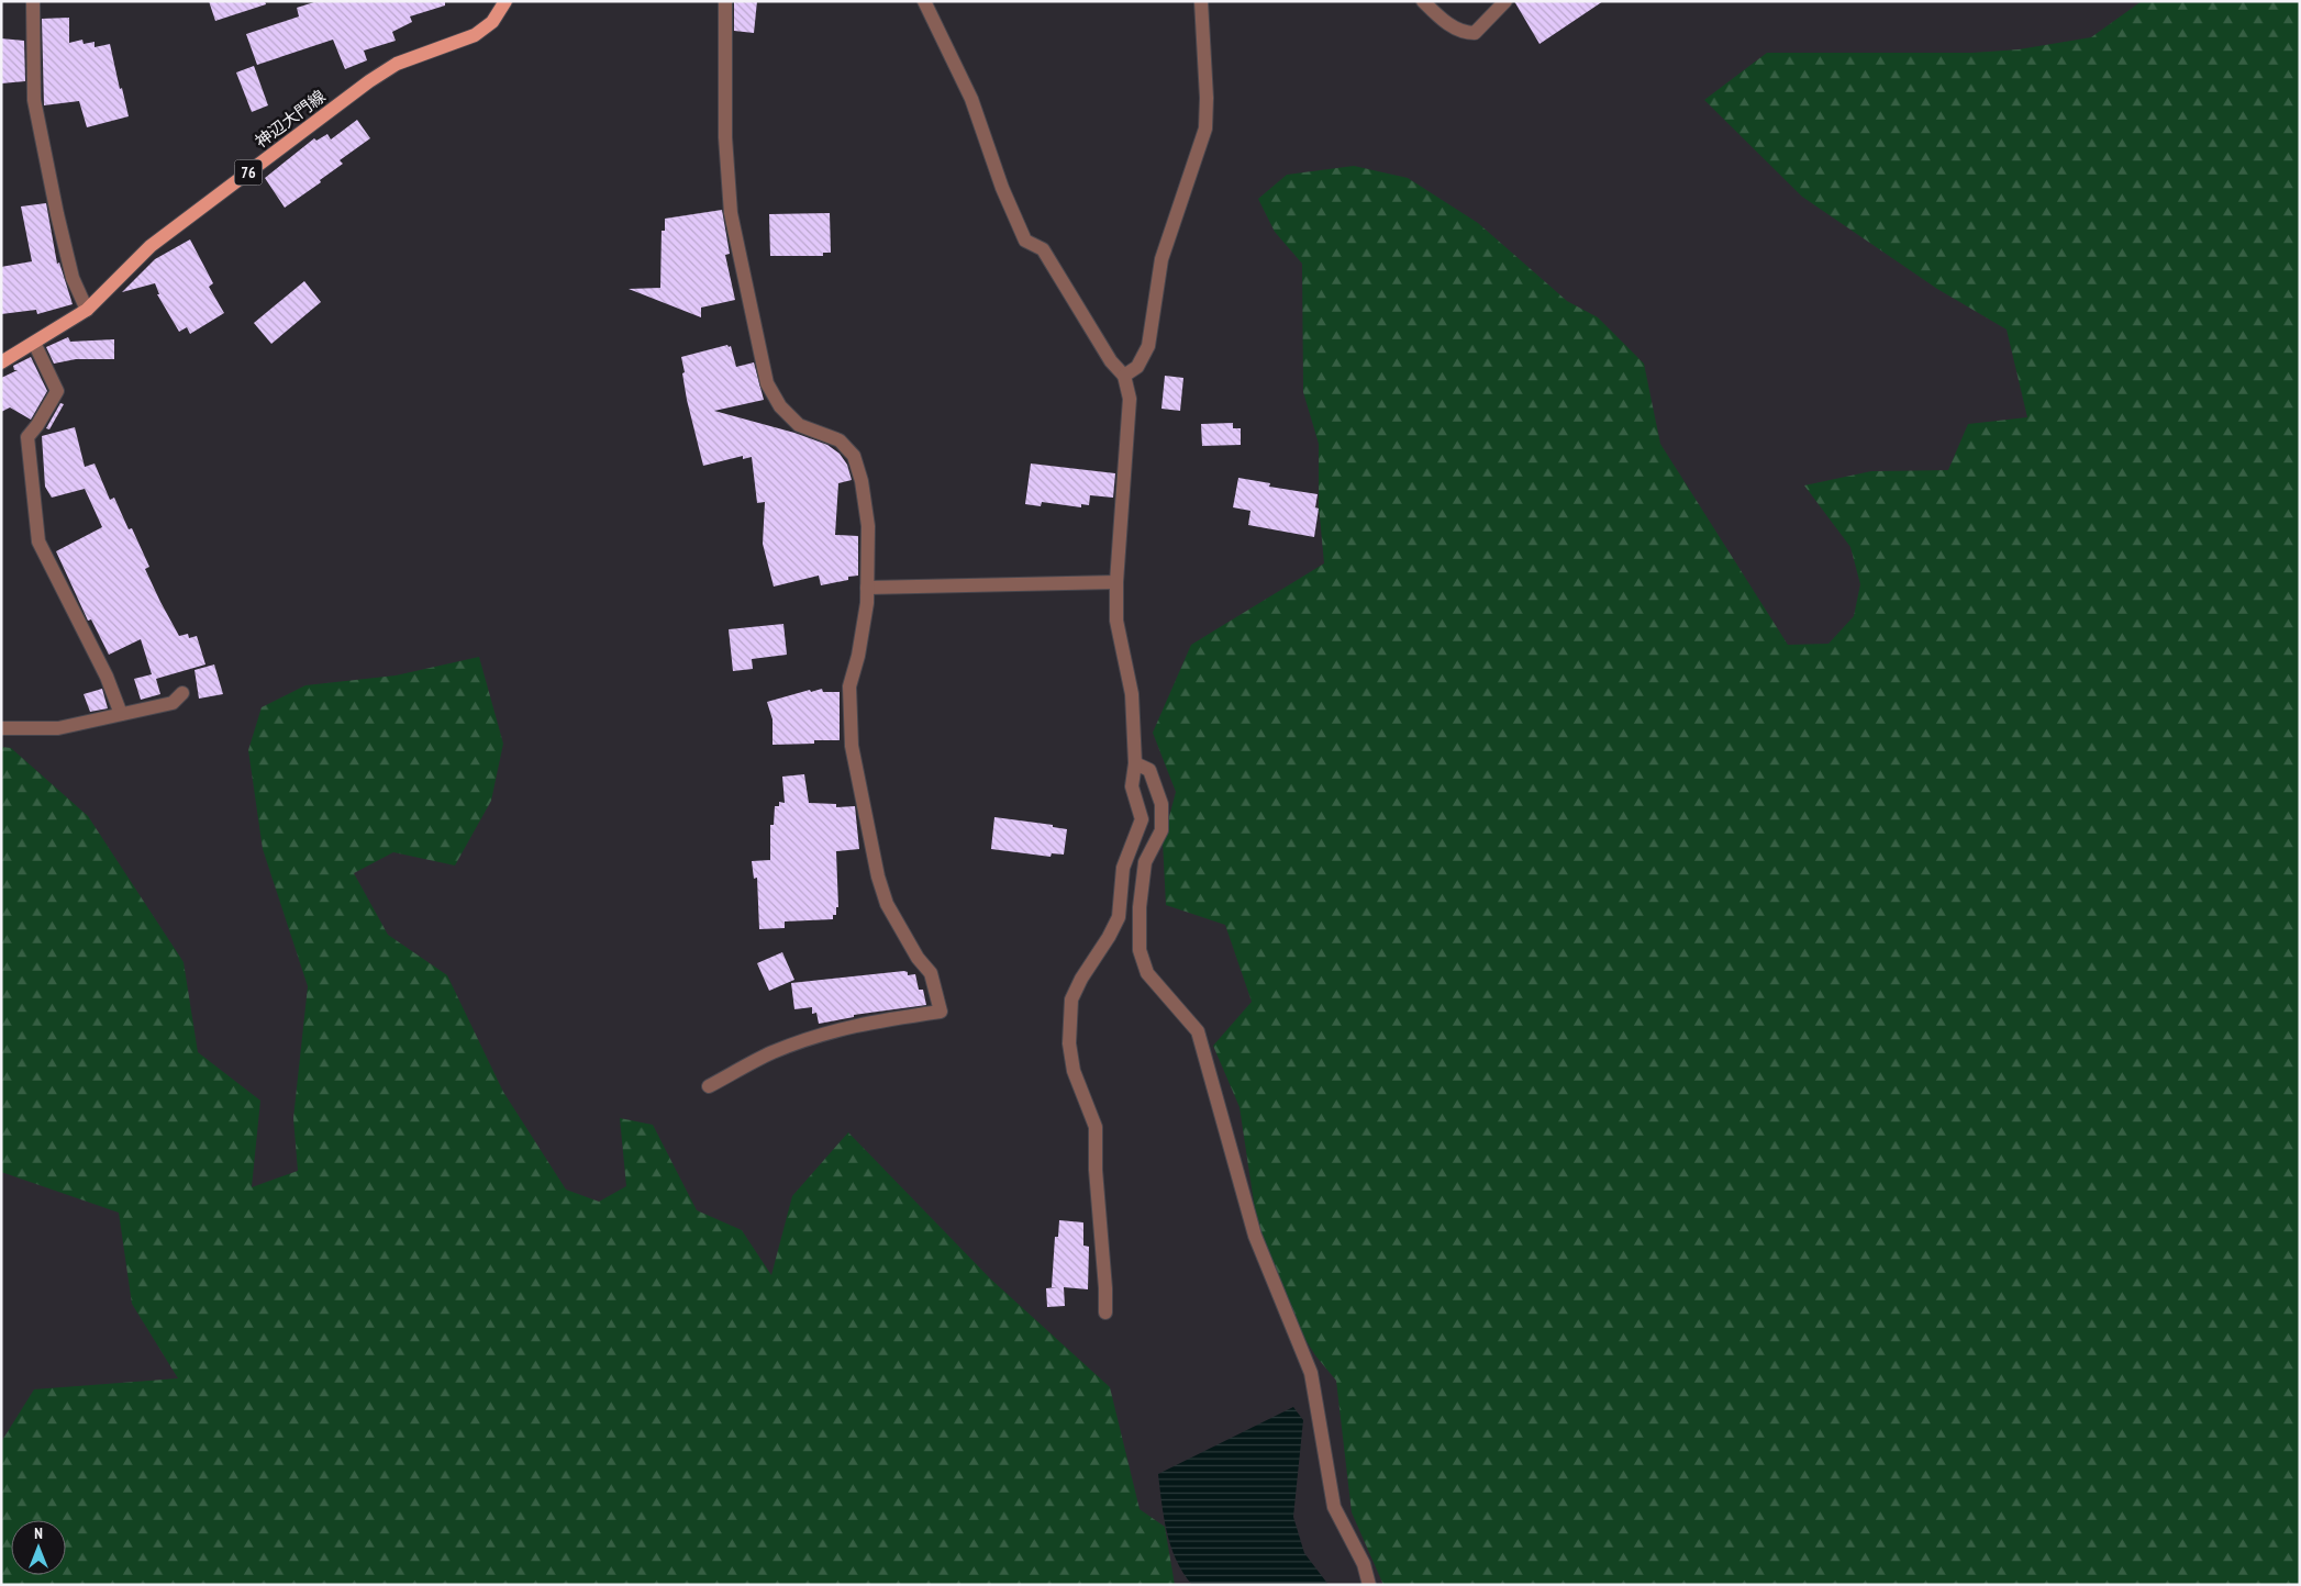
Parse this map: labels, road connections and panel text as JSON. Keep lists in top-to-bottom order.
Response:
{
  "streets": {
    "main road": ["神辺大門線", "76"]
  },
  "north": "top"
}
